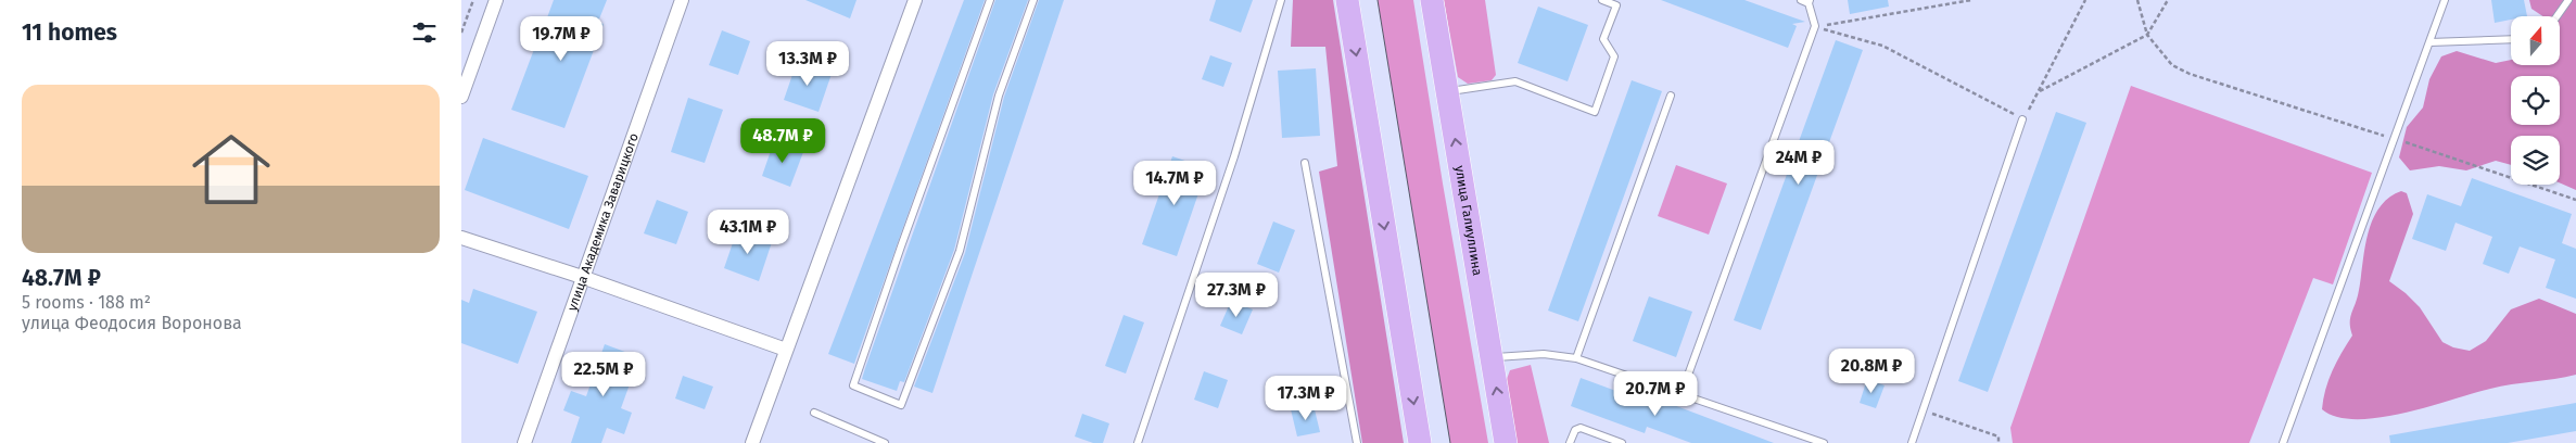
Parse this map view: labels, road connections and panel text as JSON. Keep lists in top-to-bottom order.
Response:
{
  "streets": {
    "main road": ["улица Галиуллина"],
    "street": ["улица Академика Заварицкого"]
  },
  "north": "top",
  "page": {
    "heading": "11 homes",
    "price": [
      "19.7M ₽",
      "13.3M ₽",
      "48.7M ₽",
      "24M ₽",
      "14.7M ₽",
      "43.1M ₽",
      "27.3M ₽",
      "20.8M ₽",
      "22.5M ₽",
      "20.7M ₽",
      "17.3M ₽"
    ],
    "list": [
      {
        "name": "48.7M ₽",
        "note": "5 rooms · 188 m² · улица Феодосия Воронова"
      }
    ]
  }
}
